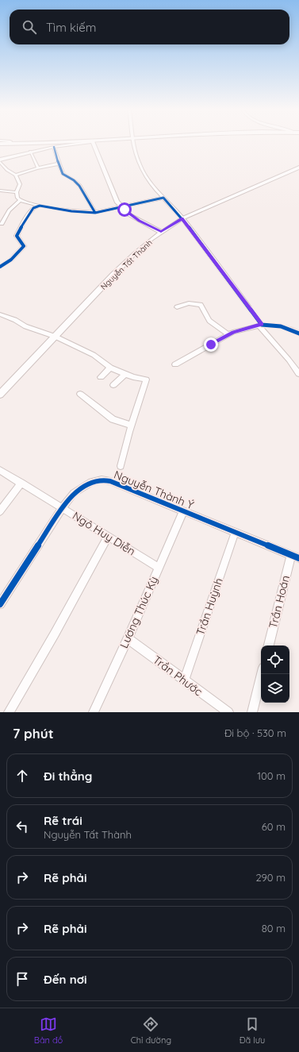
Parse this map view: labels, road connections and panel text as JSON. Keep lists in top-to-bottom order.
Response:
{
  "streets": {
    "main road": ["Nguyễn Tất Thành"],
    "street": [
      "Nguyễn Thành Ý",
      "Ngô Huy Diễn",
      "Trần Hoán",
      "Trần Huỳnh",
      "Lương Thúc Kỳ",
      "Trần Phước"
    ]
  },
  "crossings": [
    ["Nguyễn Thành Ý", "Ngô Huy Diễn"],
    ["Nguyễn Thành Ý", "Trần Hoán"],
    ["Nguyễn Thành Ý", "Trần Huỳnh"],
    ["Nguyễn Thành Ý", "Lương Thúc Kỳ"],
    ["Ngô Huy Diễn", "Lương Thúc Kỳ"],
    ["Trần Huỳnh", "Trần Phước"],
    ["Lương Thúc Kỳ", "Trần Phước"]
  ],
  "page": {
    "search": "Tìm kiếm",
    "heading": ["7 phút", "Đi bộ · 530 m"],
    "list": [
      ["Đi thẳng", "100 m"],
      ["Rẽ trái", "Nguyễn Tất Thành", "60 m"],
      ["Rẽ phải", "290 m"],
      ["Rẽ phải", "80 m"],
      "Đến nơi"
    ],
    "nav": ["Bản đồ", "Chỉ đường", "Đã lưu"]
  }
}
